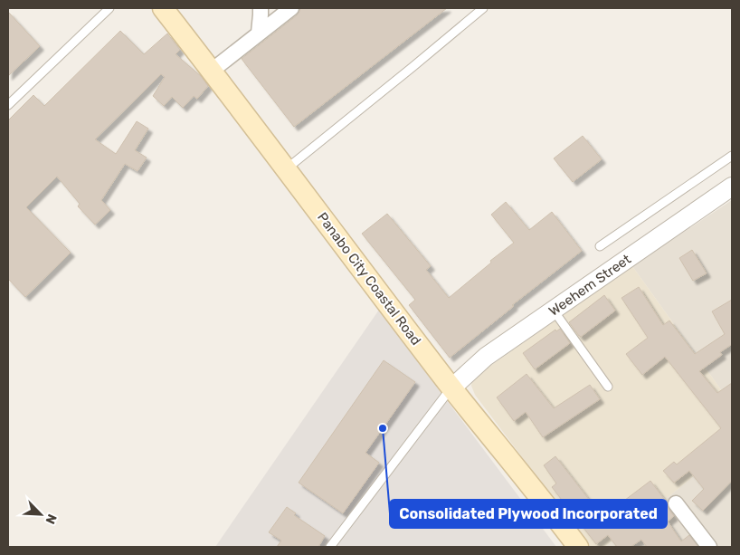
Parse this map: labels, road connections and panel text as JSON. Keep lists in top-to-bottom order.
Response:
{
  "streets": {
    "main road": ["Panabo City Coastal Road"],
    "street": ["Weehem Street"]
  },
  "crossings": [
    ["Panabo City Coastal Road", "Weehem Street"]
  ],
  "places": ["Consolidated Plywood Incorporated"],
  "north": "bottom right"
}
